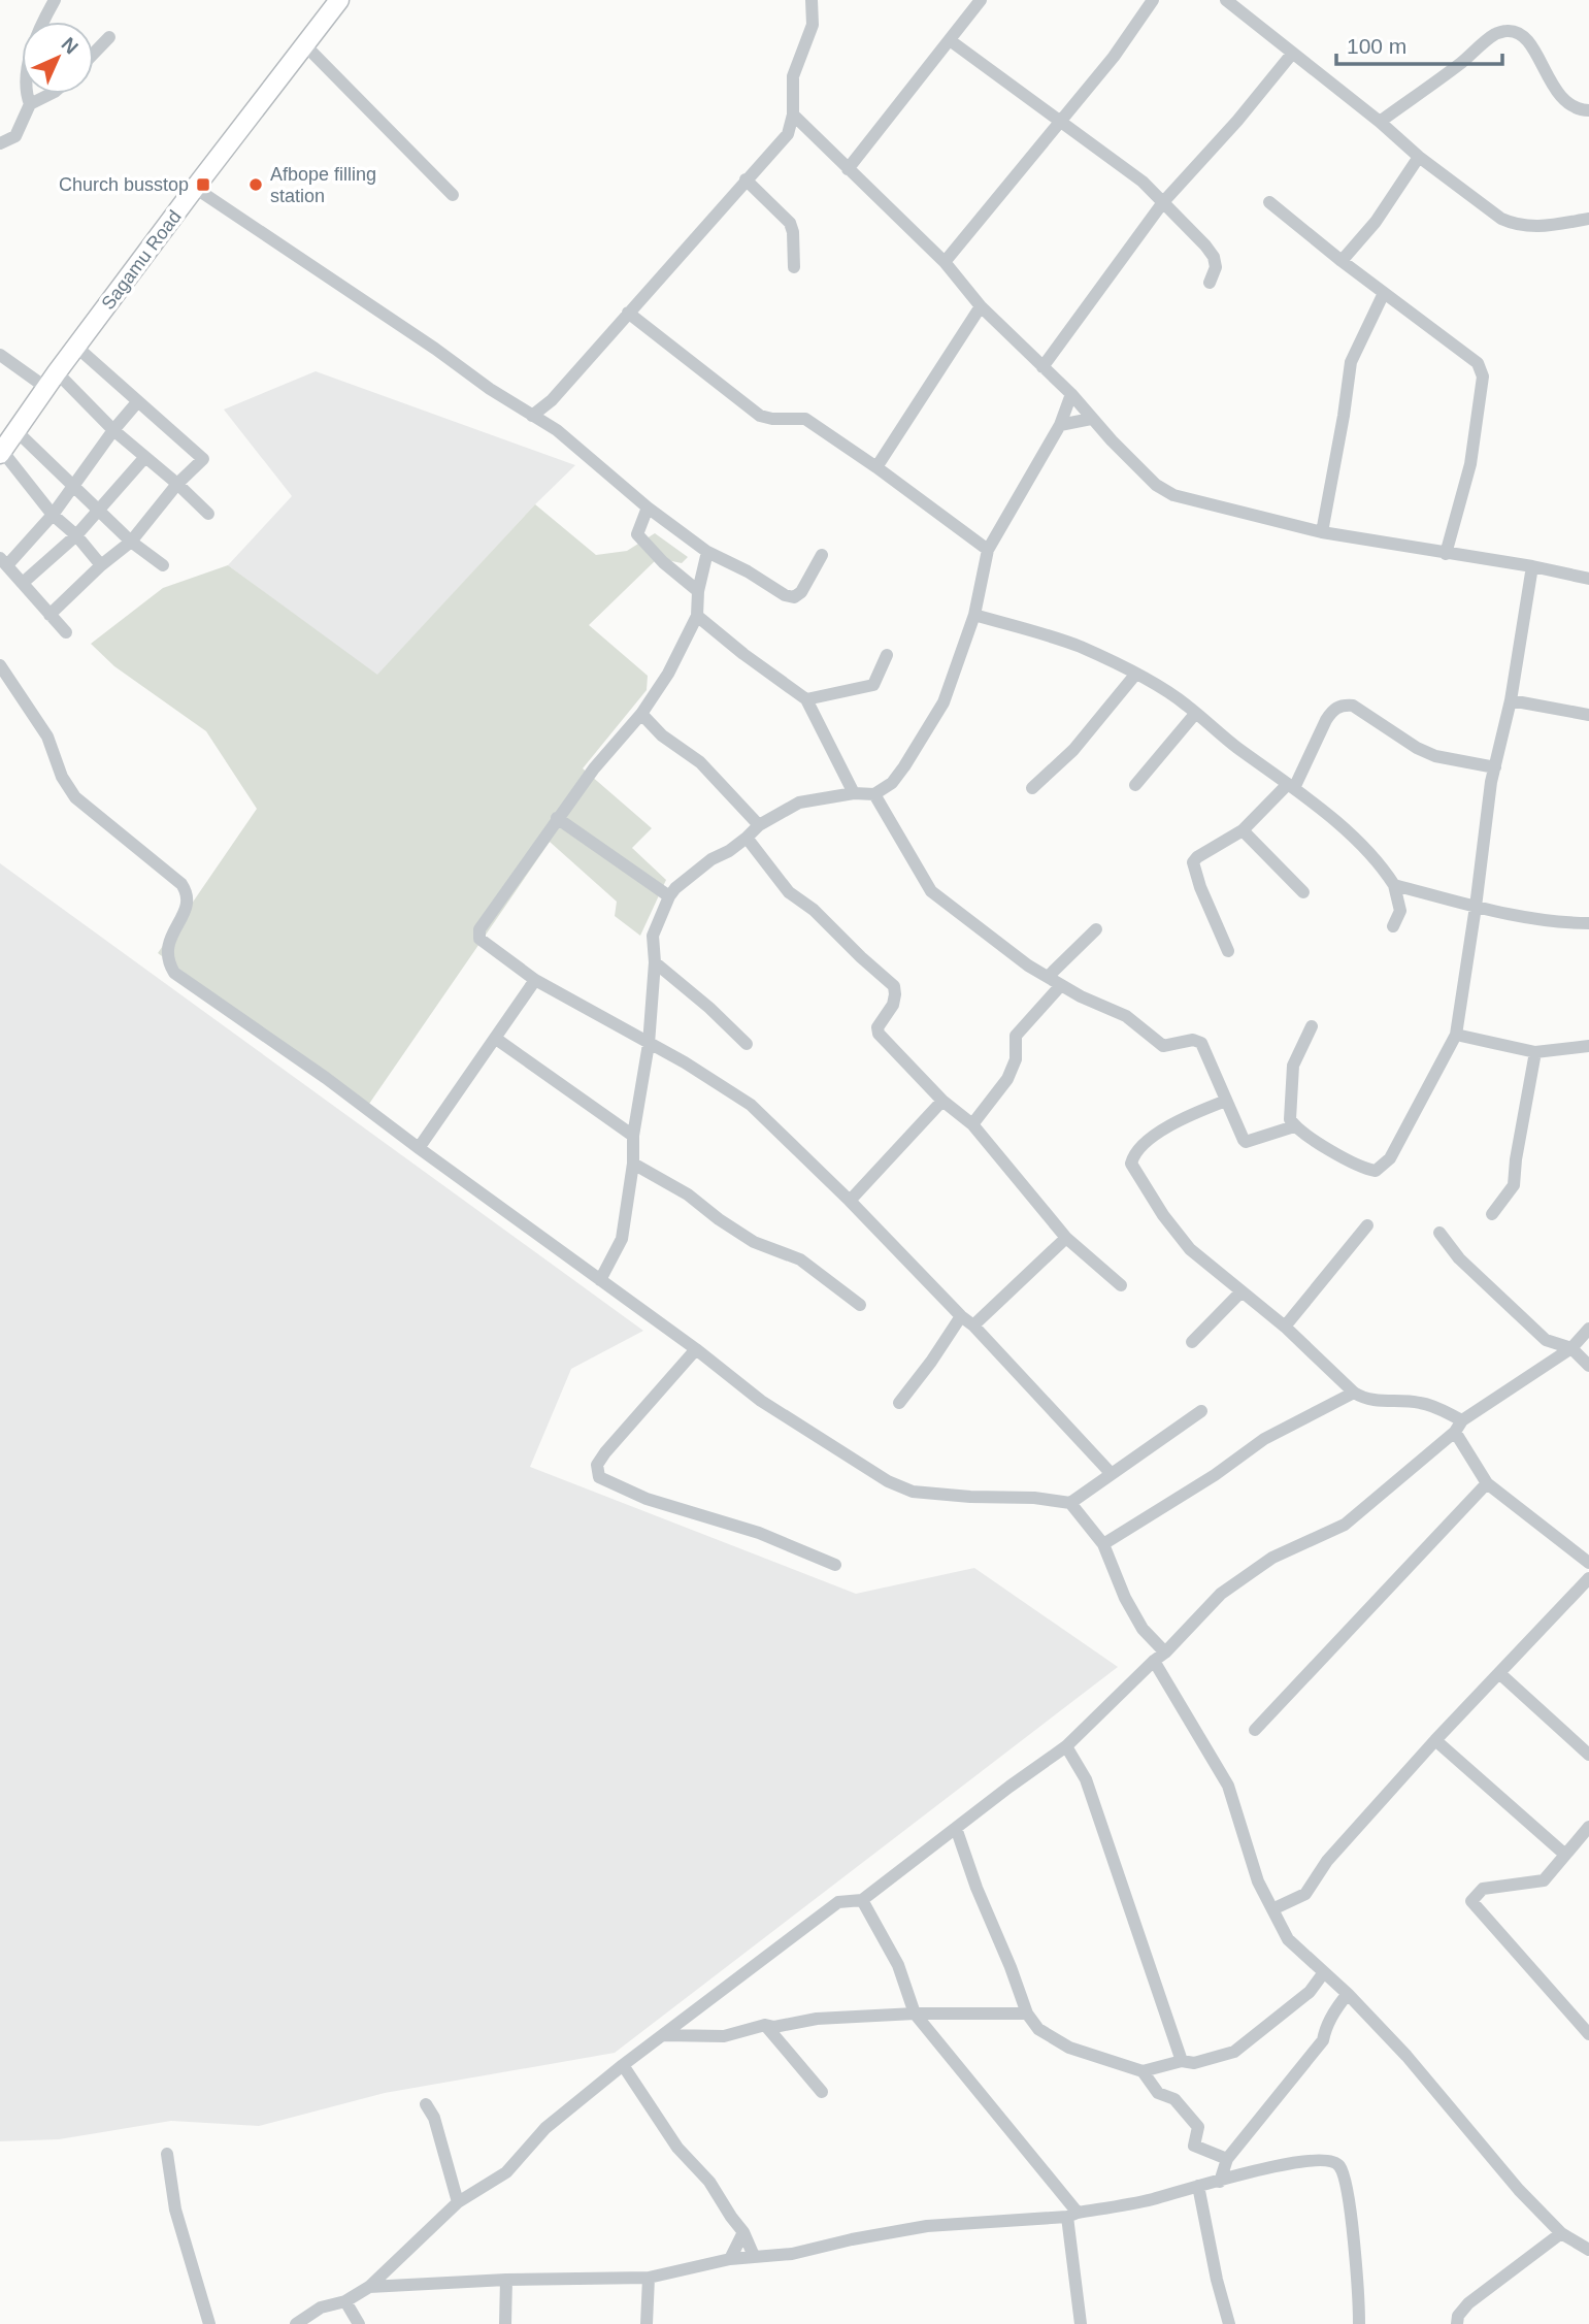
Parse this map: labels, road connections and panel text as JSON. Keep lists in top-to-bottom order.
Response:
{
  "streets": {
    "highway": ["Sagamu Road"]
  },
  "places": {
    "transit": ["Church busstop"],
    "other": ["Afbope filling station"]
  },
  "scale_bar": "100 m",
  "north": "top right"
}
